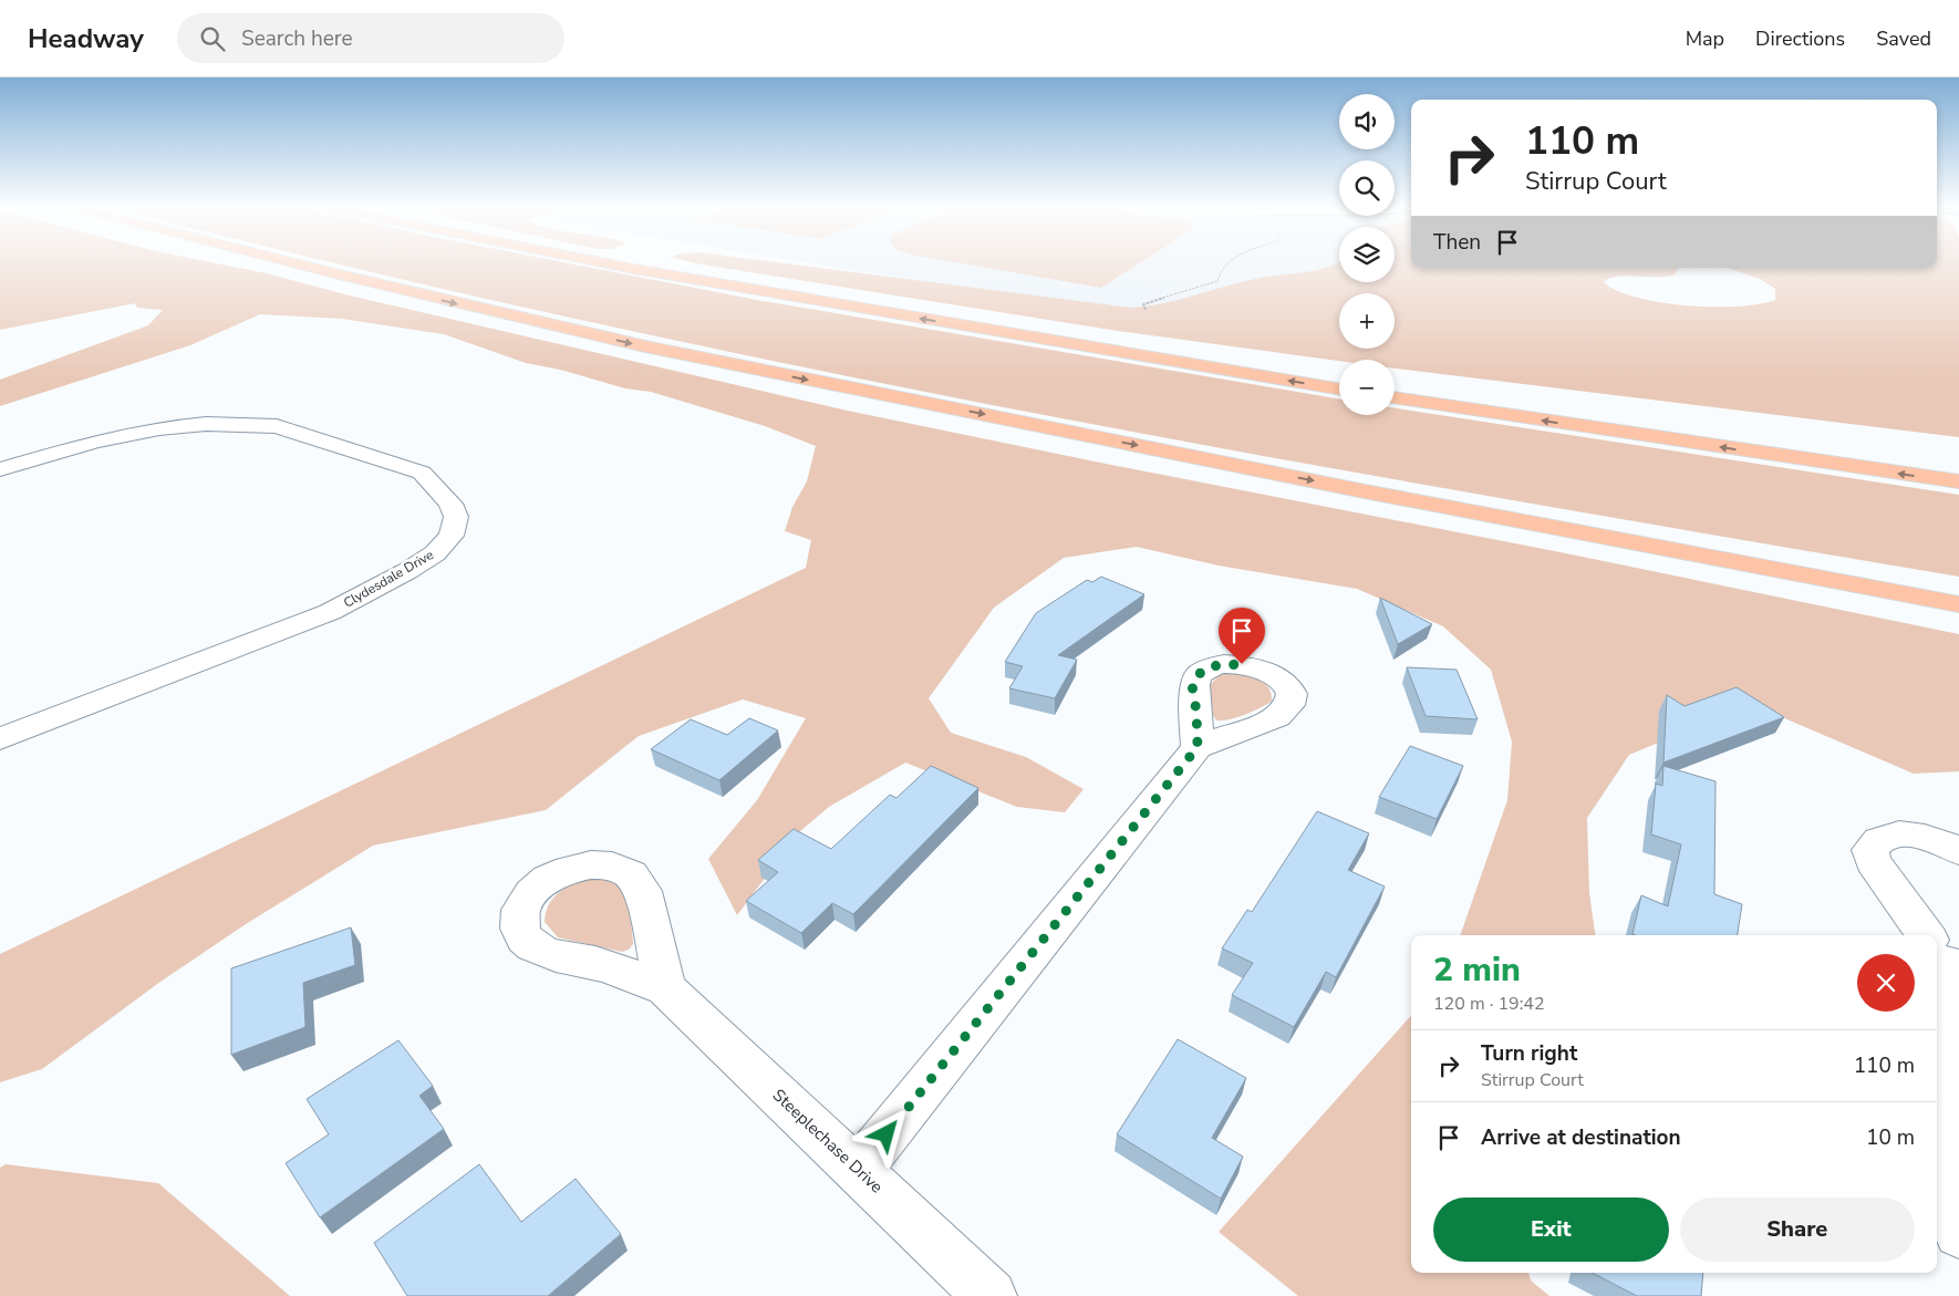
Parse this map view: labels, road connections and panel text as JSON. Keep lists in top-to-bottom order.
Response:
{
  "streets": {
    "street": ["Clydesdale Drive", "Steeplechase Drive"]
  },
  "page": {
    "header": "Headway",
    "search": "Search here",
    "nav": ["Map", "Directions", "Saved"],
    "map_buttons": ["+", "−"],
    "turn": ["110 m", "Stirrup Court"],
    "then": "Then",
    "heading": ["2 min", "120 m · 19:42"],
    "list": [
      {
        "name": "Turn right",
        "note": "Stirrup Court",
        "value": "110 m"
      },
      {
        "name": "Arrive at destination",
        "value": "10 m"
      }
    ],
    "buttons": ["Exit", "Share"]
  }
}
